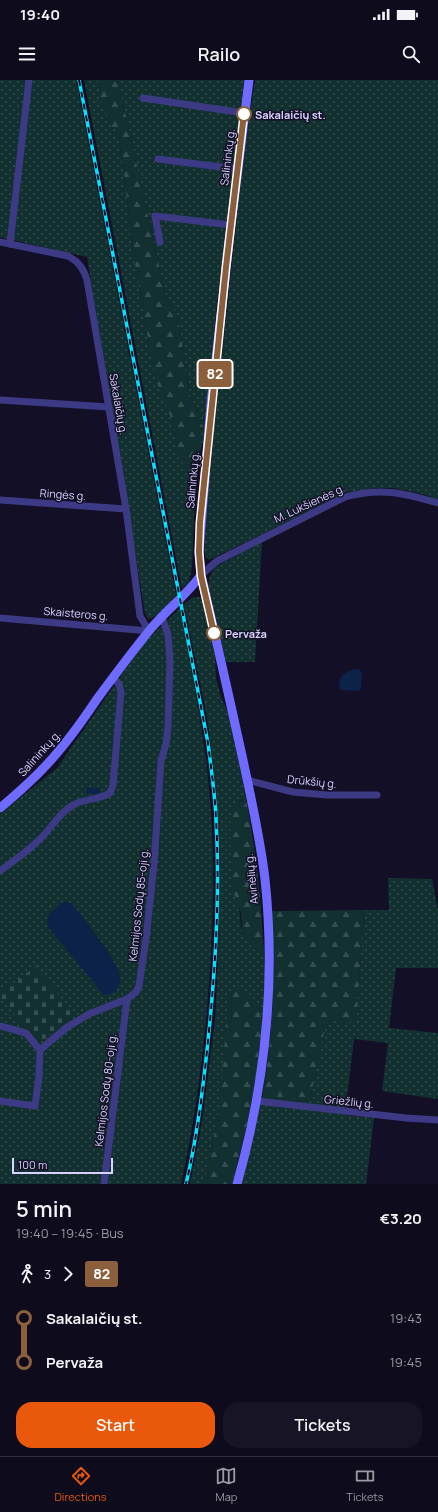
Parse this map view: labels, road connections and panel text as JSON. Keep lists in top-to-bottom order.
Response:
{
  "streets": {
    "main road": ["Salininkų g.", "Avinėlių g."],
    "street": [
      "Sakalaičių g.",
      "Ringės g.",
      "M. Lukšienės g.",
      "Skaisteros g.",
      "Drūkšių g.",
      "Kelmijos Sodų 85-oji g.",
      "Kelmijos Sodų 80-oji g.",
      "Griežlių g."
    ]
  },
  "crossings": [
    ["Salininkų g.", "Sakalaičių g."],
    ["Salininkų g.", "M. Lukšienės g."],
    ["Salininkų g.", "Skaisteros g."],
    ["Salininkų g.", "Avinėlių g."],
    ["Salininkų g.", "Kelmijos Sodų 85-oji g."],
    ["Sakalaičių g.", "Ringės g."],
    ["Sakalaičių g.", "Skaisteros g."],
    ["M. Lukšienės g.", "Avinėlių g."],
    ["Drūkšių g.", "Avinėlių g."],
    ["Avinėlių g.", "Griežlių g."],
    ["Kelmijos Sodų 85-oji g.", "Kelmijos Sodų 80-oji g."]
  ],
  "places": ["Sakalaičių st.", "Pervaža"],
  "lines": ["bus line 82"],
  "scale_bar": "100 m",
  "page": {
    "status": "19:40",
    "header": "Railo",
    "on_map": "82",
    "scale": "100 m",
    "heading": ["5 min", "19:40 – 19:45 · Bus", "€3.20"],
    "legs": ["3", "82"],
    "list": [
      {
        "name": "Sakalaičių st.",
        "value": "19:43"
      },
      {
        "name": "Pervaža",
        "value": "19:45"
      }
    ],
    "buttons": ["Start", "Tickets"],
    "tabs": ["Directions", "Map", "Tickets"]
  }
}
